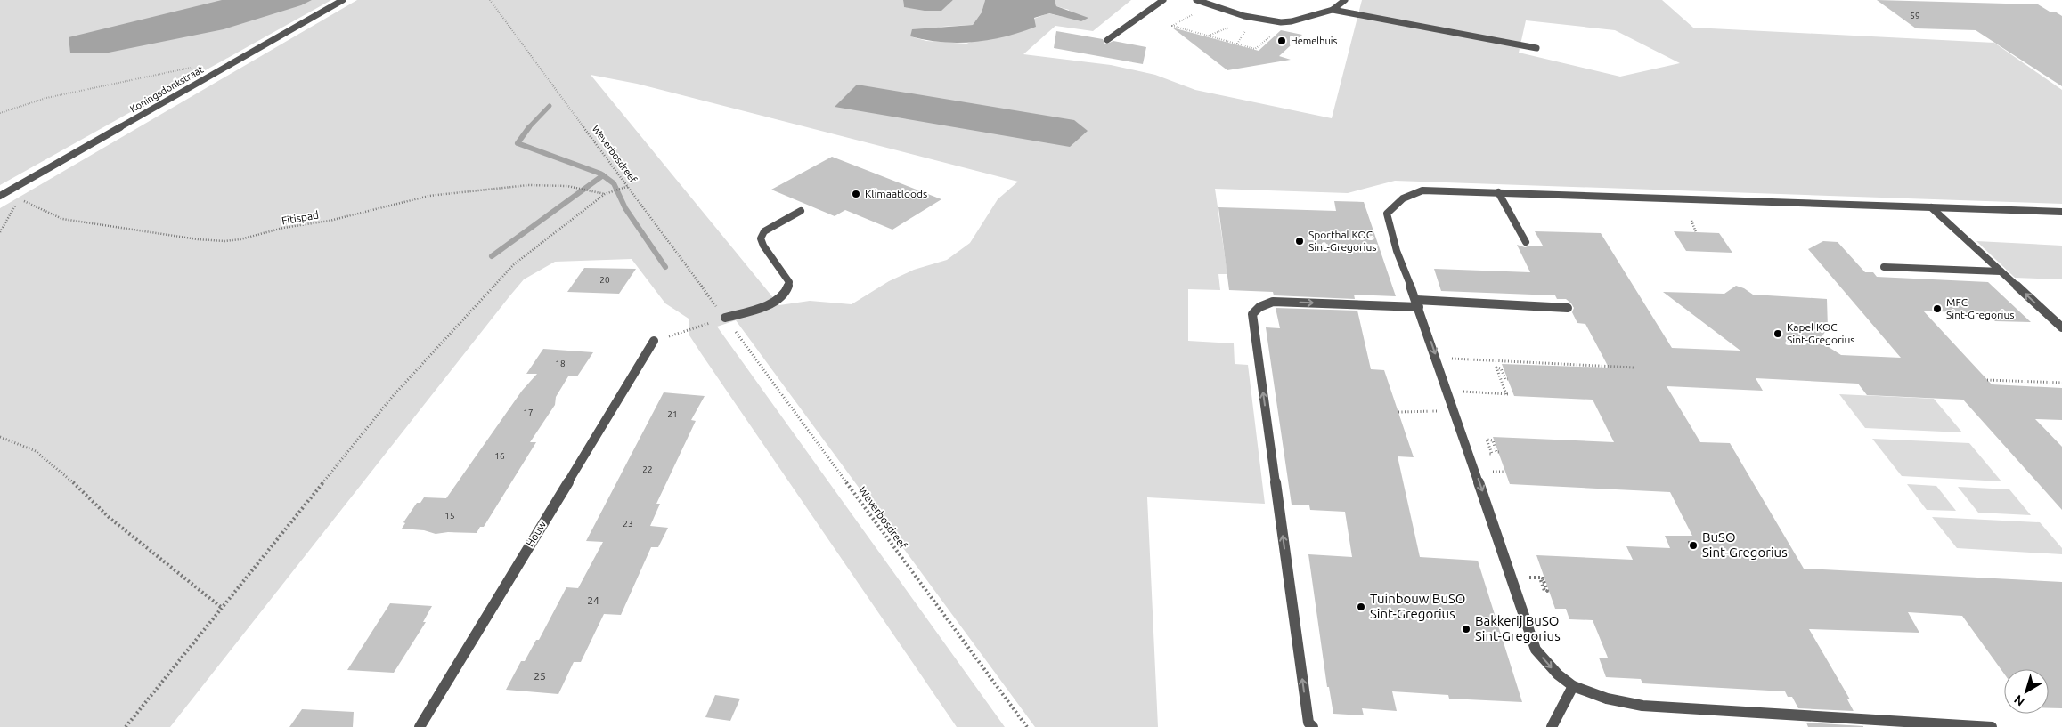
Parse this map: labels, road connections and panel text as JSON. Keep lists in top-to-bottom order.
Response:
{
  "streets": {
    "street": ["Koningsdonkstraat", "Houw"],
    "path": ["Weverbosdreef", "Fitispad"]
  },
  "places": [
    "Hemelhuis",
    "Klimaatloods",
    "Sporthal KOC Sint-Gregorius",
    "MFC Sint-Gregorius",
    "Kapel KOC Sint-Gregorius",
    "BuSO Sint-Gregorius",
    "Tuinbouw BuSO Sint-Gregorius",
    "Bakkerij BuSO Sint-Gregorius"
  ],
  "house_numbers": [
    "59",
    "20",
    "18",
    "17",
    "21",
    "16",
    "22",
    "15",
    "23",
    "24",
    "25"
  ],
  "north": "bottom left"
}
